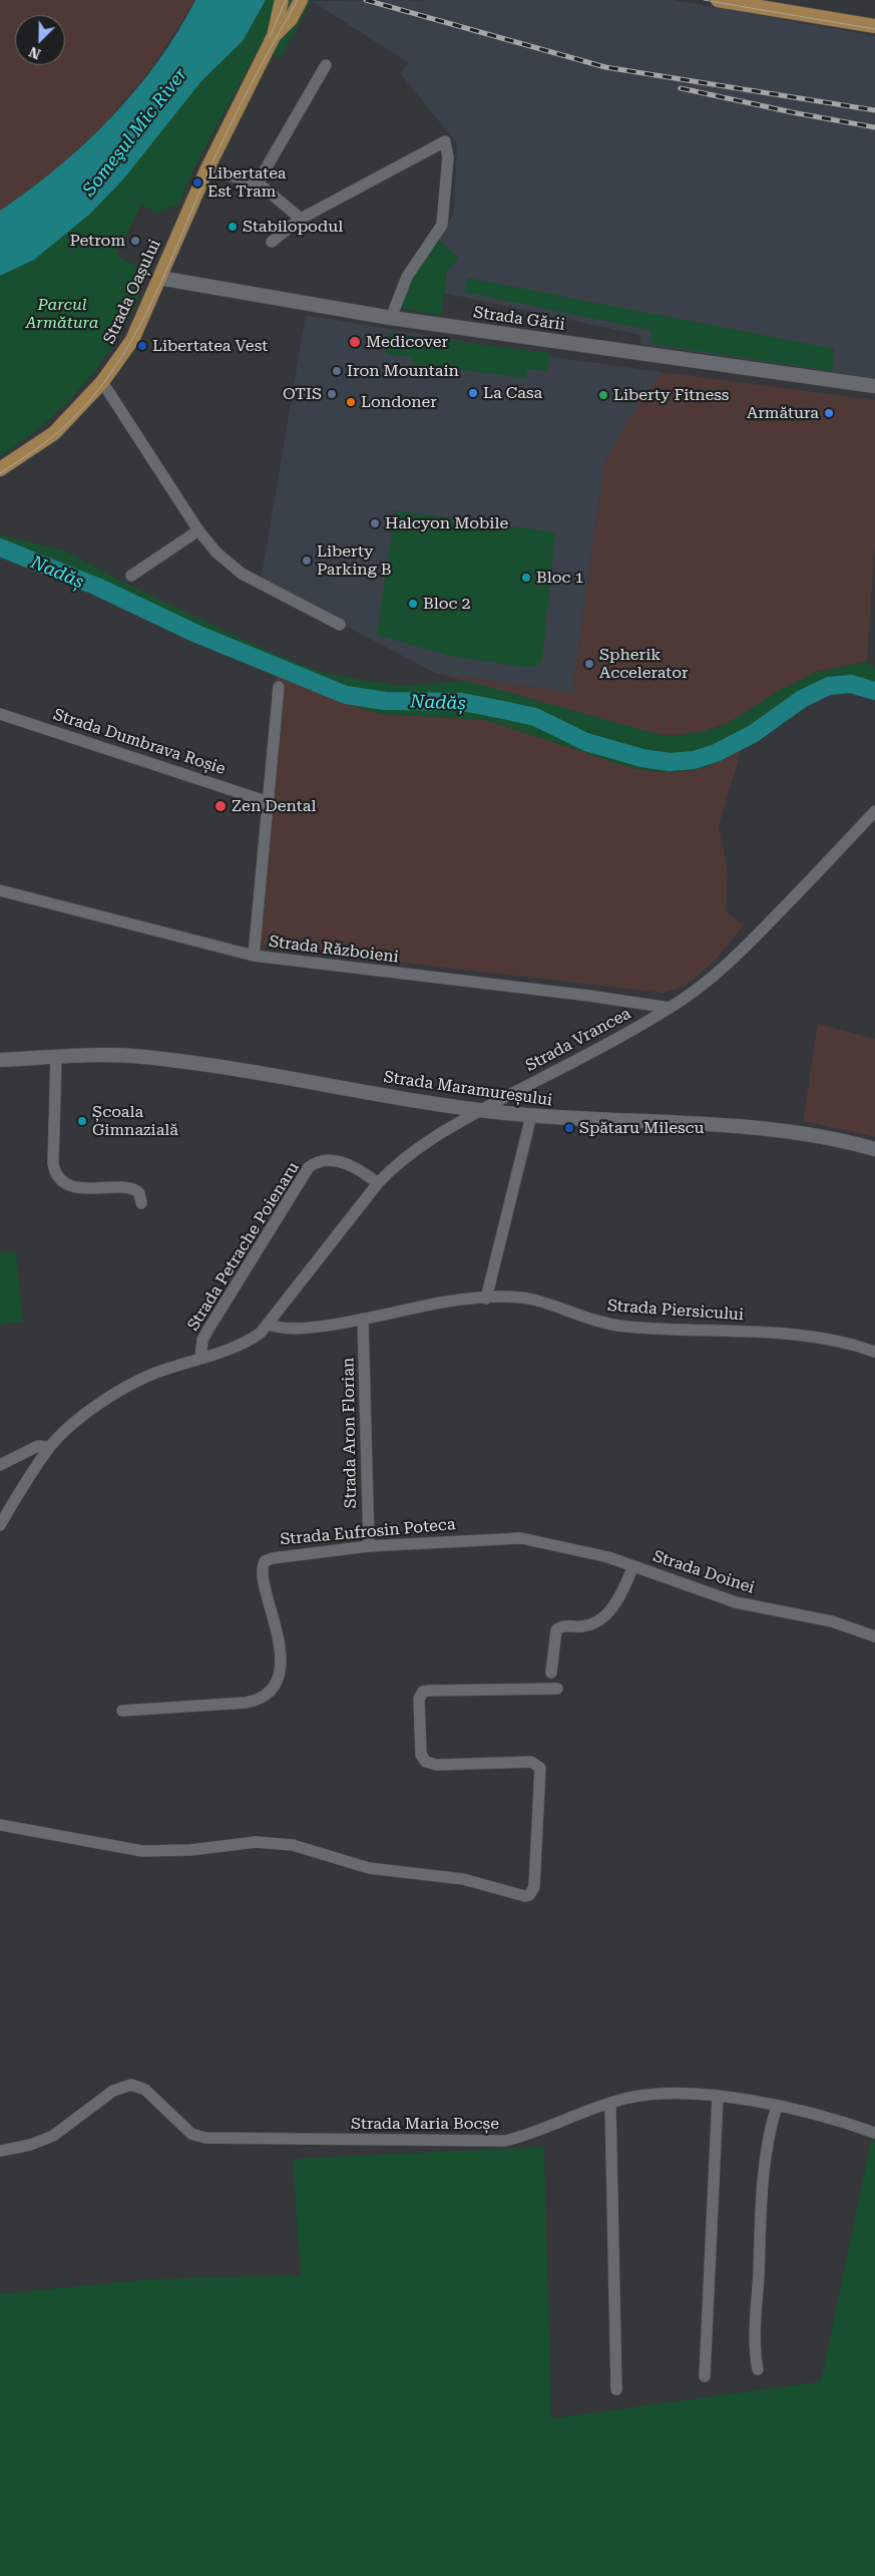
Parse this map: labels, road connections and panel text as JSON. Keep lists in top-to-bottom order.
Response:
{
  "streets": {
    "main road": ["Strada Oașului", "Strada Gării", "Strada Maramureșului"],
    "street": [
      "Strada Dumbrava Roșie",
      "Strada Războieni",
      "Strada Vrancea",
      "Strada Petrache Poienaru",
      "Strada Piersicului",
      "Strada Aron Florian",
      "Strada Eufrosin Poteca",
      "Strada Doinei",
      "Strada Maria Bocșe"
    ]
  },
  "crossings": [
    ["Strada Oașului", "Strada Gării"],
    ["Strada Războieni", "Strada Vrancea"],
    ["Strada Vrancea", "Strada Maramureșului"],
    ["Strada Piersicului", "Strada Aron Florian"],
    ["Strada Aron Florian", "Strada Eufrosin Poteca"],
    ["Strada Eufrosin Poteca", "Strada Doinei"]
  ],
  "water": ["Someşul Mic River", "Nadăș"],
  "parks": ["Parcul Armătura"],
  "places": [
    "Libertatea Est Tram",
    "Stabilopodul",
    "Petrom",
    "Medicover",
    "Libertatea Vest",
    "Iron Mountain",
    "La Casa",
    "OTIS",
    "Liberty Fitness",
    "Londoner",
    "Armătura",
    "Halcyon Mobile",
    "Liberty Parking B",
    "Bloc 1",
    "Bloc 2",
    "Spherik Accelerator",
    "Zen Dental",
    "Școala Gimnazială",
    "Spătaru Milescu"
  ],
  "north": "bottom left"
}
